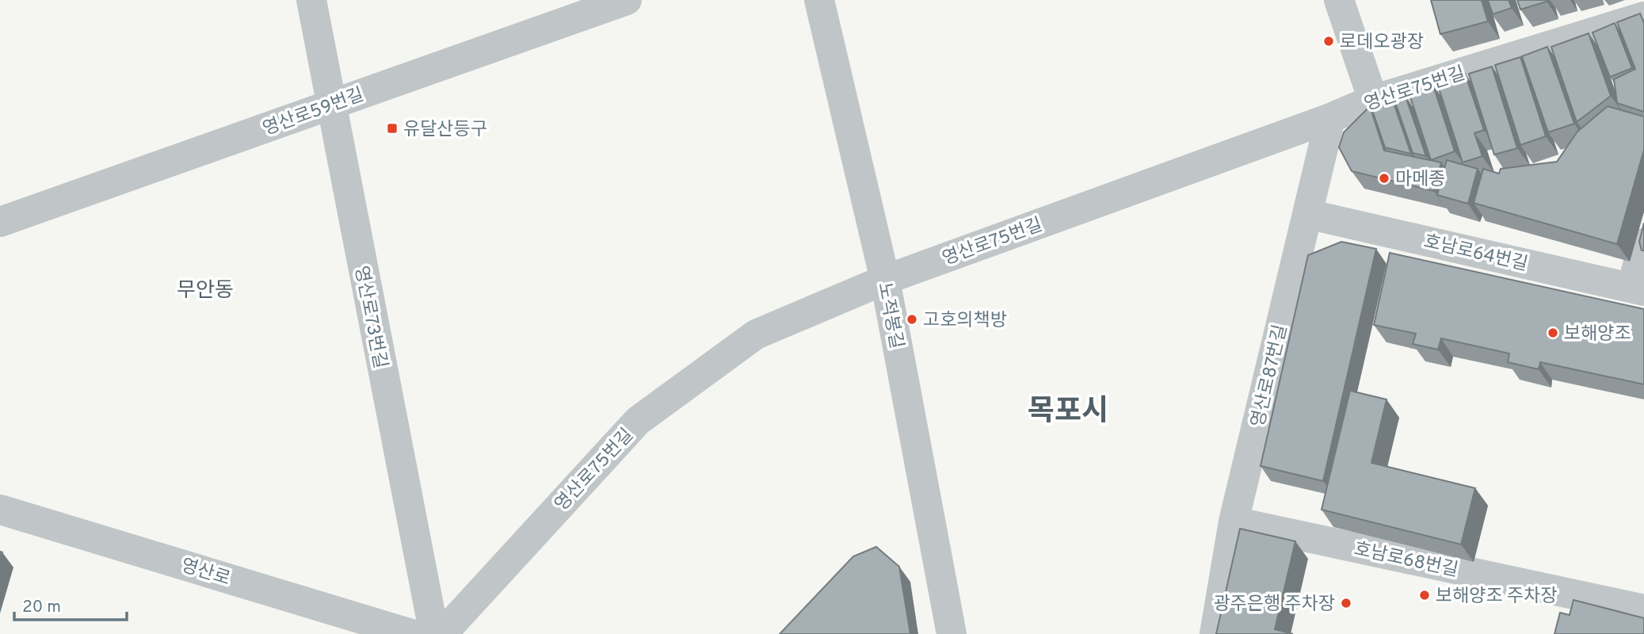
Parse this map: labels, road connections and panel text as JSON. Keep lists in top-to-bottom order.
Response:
{
  "streets": {
    "street": [
      "영산로75번길",
      "영산로59번길",
      "호남로64번길",
      "노적봉길",
      "영산로73번길",
      "영산로87번길",
      "호남로68번길",
      "영산로"
    ]
  },
  "crossings": [
    ["영산로75번길", "노적봉길"],
    ["영산로75번길", "영산로87번길"],
    ["영산로59번길", "영산로73번길"],
    ["호남로64번길", "영산로87번길"],
    ["영산로87번길", "호남로68번길"]
  ],
  "districts": ["무안동", "목포시"],
  "places": {
    "other": [
      "로데오광장",
      "마메종",
      "고호의책방",
      "보해양조",
      "보해양조 주차장",
      "광주은행 주차장"
    ],
    "transit": ["유달산등구"]
  },
  "scale_bar": "20 m"
}
